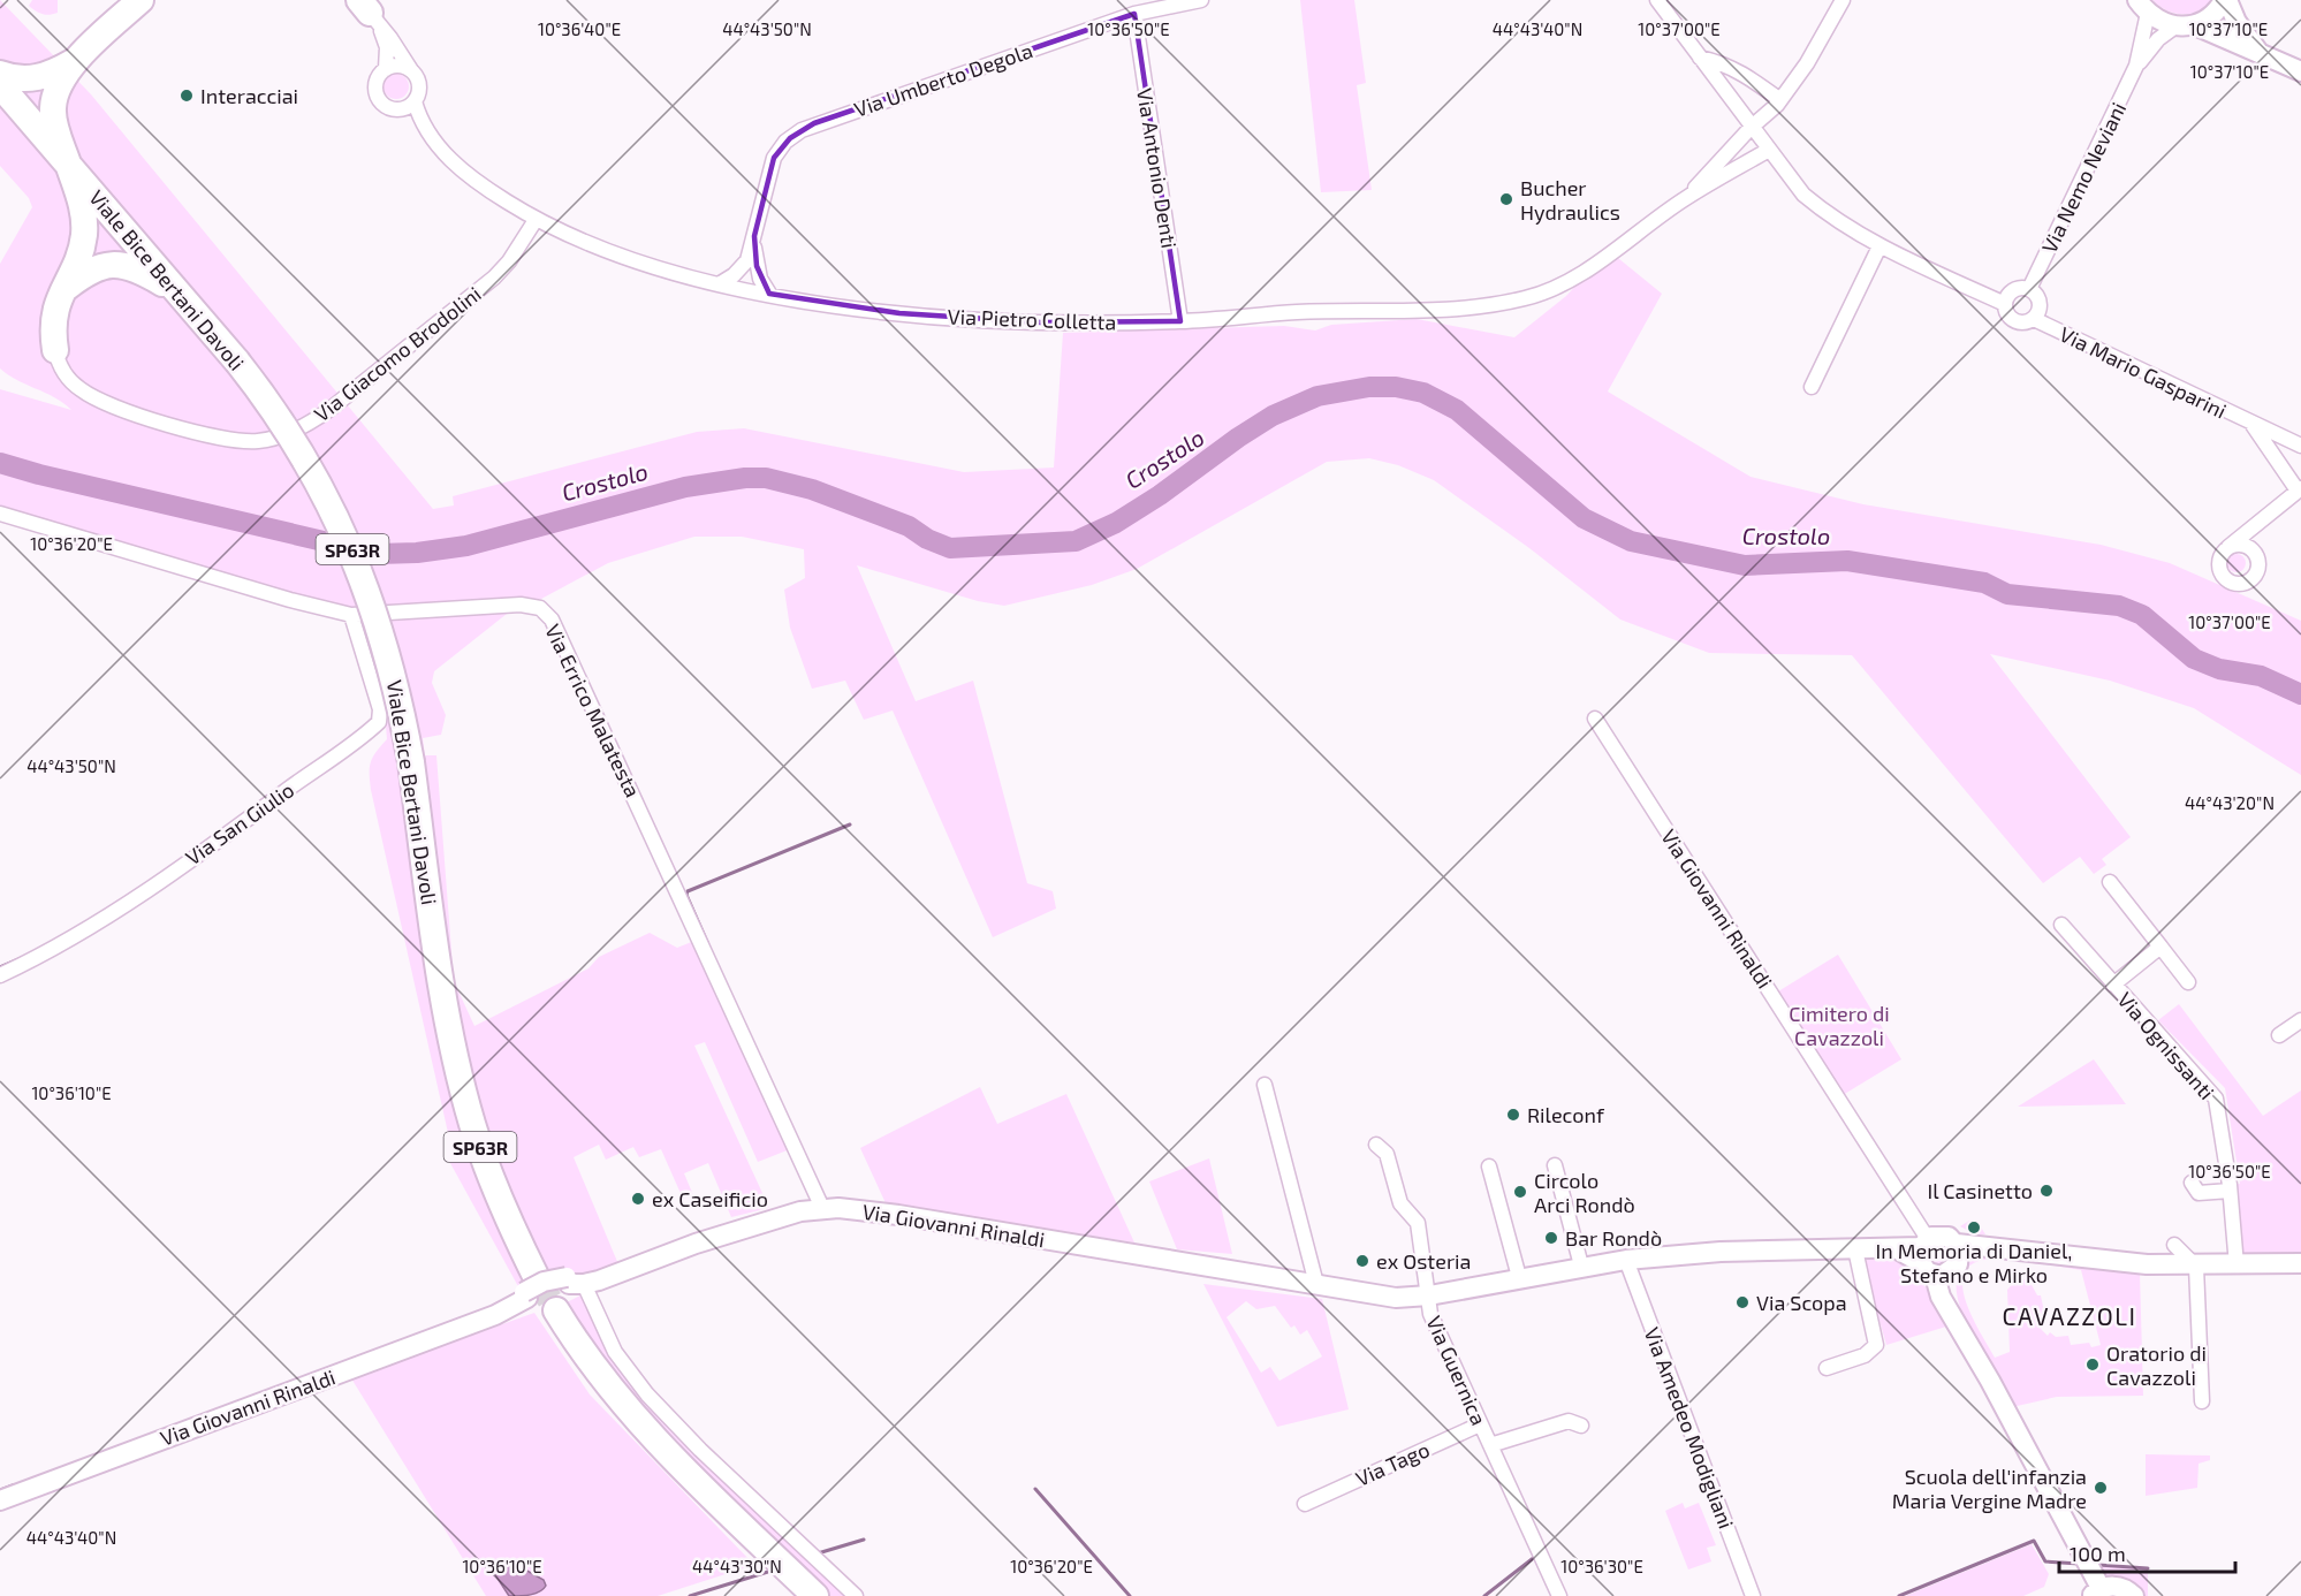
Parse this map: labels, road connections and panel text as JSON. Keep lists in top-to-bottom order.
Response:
{
  "streets": {
    "highway": ["Viale Bice Bertani Davoli", "SP63R"],
    "street": [
      "Via Umberto Degola",
      "Via Antonio Denti",
      "Via Nemo Neviani",
      "Via Pietro Colletta",
      "Via Giacomo Brodolini",
      "Via Mario Gasparini",
      "Via Errico Malatesta",
      "Via San Giulio",
      "Via Giovanni Rinaldi",
      "Via Ognissanti",
      "Via Guernica",
      "Via Amedeo Modigliani",
      "Via Tago"
    ]
  },
  "crossings": [
    ["Via Umberto Degola", "Via Antonio Denti"],
    ["Via Umberto Degola", "Via Pietro Colletta"],
    ["Via Antonio Denti", "Via Pietro Colletta"],
    ["Via Nemo Neviani", "Via Mario Gasparini"],
    ["Viale Bice Bertani Davoli", "Via Giovanni Rinaldi"],
    ["Via Pietro Colletta", "Via Giacomo Brodolini"],
    ["Via Errico Malatesta", "Via San Giulio"],
    ["Via Errico Malatesta", "Via Giovanni Rinaldi"],
    ["Via Giovanni Rinaldi", "Via Ognissanti"],
    ["Via Giovanni Rinaldi", "Via Guernica"],
    ["Via Giovanni Rinaldi", "Via Amedeo Modigliani"],
    ["Via Guernica", "Via Tago"]
  ],
  "districts": ["CAVAZZOLI"],
  "water": ["Crostolo"],
  "parks": ["Cimitero di Cavazzoli"],
  "places": [
    "Interacciai",
    "Bucher Hydraulics",
    "Rileconf",
    "Il Casinetto",
    "Circolo Arci Rondò",
    "ex Caseificio",
    "In Memoria di Daniel, Stefano e Mirko",
    "Bar Rondò",
    "ex Osteria",
    "Via Scopa",
    "Oratorio di Cavazzoli",
    "Scuola dell'infanzia Maria Vergine Madre"
  ],
  "scale_bar": "100 m",
  "coordinates": [
    "10°36'40\"E",
    "10°36'50\"E",
    "44°43'40\"N",
    "10°37'00\"E",
    "10°37'10\"E",
    "44°43'50\"N",
    "10°36'20\"E",
    "44°43'20\"N",
    "10°36'10\"E",
    "44°43'30\"N",
    "10°36'30\"E"
  ]
}
